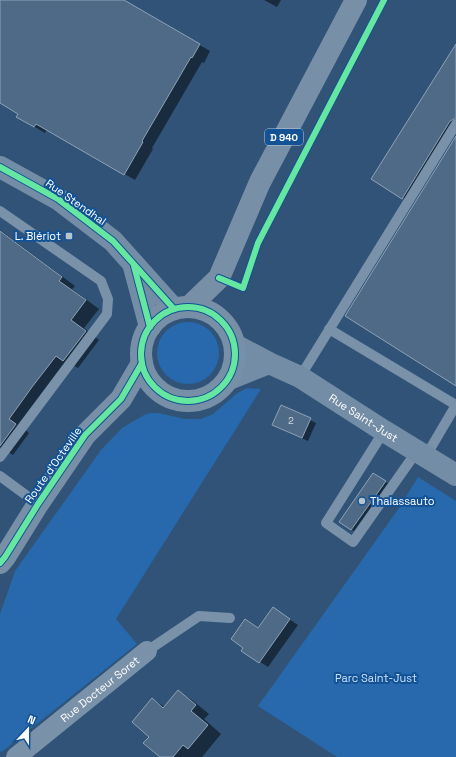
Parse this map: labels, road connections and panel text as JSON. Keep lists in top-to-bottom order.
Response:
{
  "streets": {
    "main road": ["D 940", "Route d'Octeville"],
    "street": ["Rue Stendhal", "Rue Saint-Just", "Rue Docteur Soret"]
  },
  "crossings": [
    ["D 940", "Rue Stendhal"],
    ["D 940", "Rue Saint-Just"],
    ["D 940", "Route d'Octeville"],
    ["Rue Stendhal", "Rue Saint-Just"],
    ["Rue Stendhal", "Route d'Octeville"],
    ["Rue Saint-Just", "Route d'Octeville"]
  ],
  "parks": ["Parc Saint-Just"],
  "places": {
    "transit": ["L. Blériot"],
    "other": ["Thalassauto"]
  },
  "house_numbers": ["2"],
  "north": "top"
}
